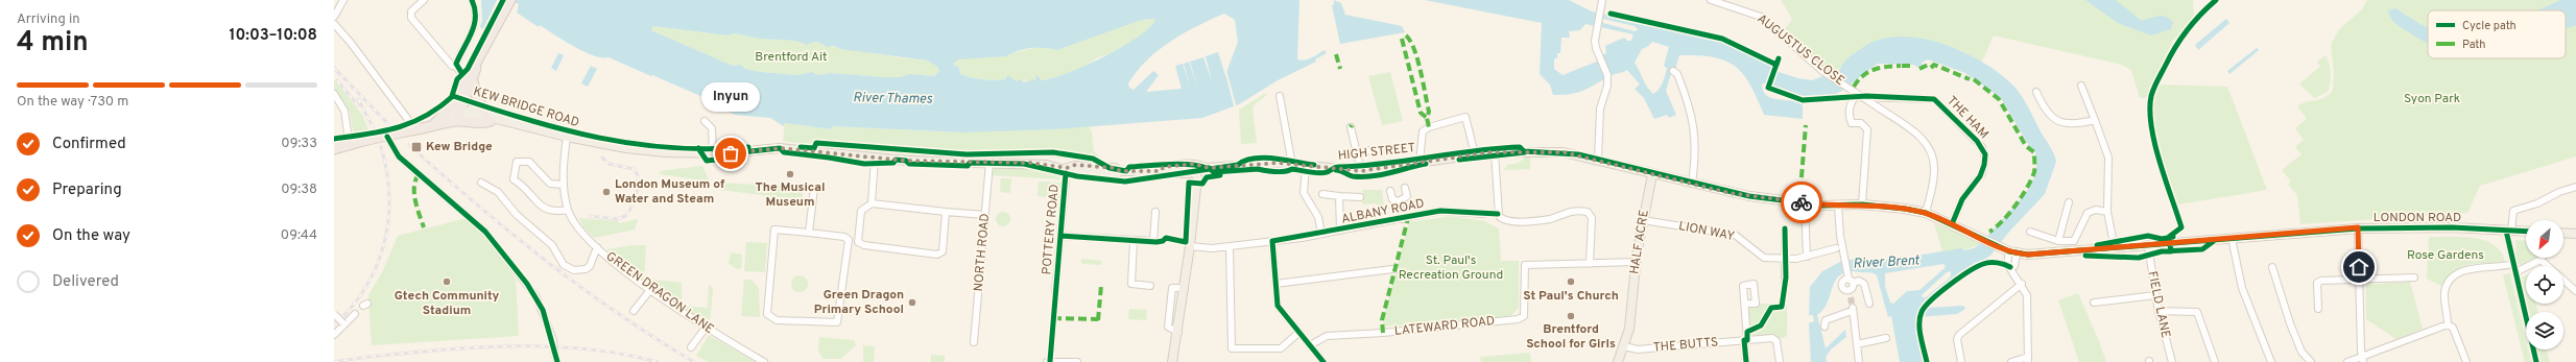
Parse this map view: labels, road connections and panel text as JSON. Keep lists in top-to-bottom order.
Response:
{
  "streets": {
    "highway": ["KEW BRIDGE ROAD"],
    "main road": ["LONDON ROAD", "HALF ACRE"],
    "street": [
      "AUGUSTUS CLOSE",
      "THE HAM",
      "ALBANY ROAD",
      "POTTERY ROAD",
      "LION WAY",
      "NORTH ROAD",
      "GREEN DRAGON LANE",
      "FIELD LANE",
      "LATEWARD ROAD",
      "THE BUTTS"
    ],
    "cycle path": ["HIGH STREET"]
  },
  "crossings": [
    ["KEW BRIDGE ROAD", "POTTERY ROAD"],
    ["KEW BRIDGE ROAD", "NORTH ROAD"],
    ["KEW BRIDGE ROAD", "GREEN DRAGON LANE"],
    ["LONDON ROAD", "FIELD LANE"],
    ["LION WAY", "HALF ACRE"],
    ["HALF ACRE", "THE BUTTS"]
  ],
  "water": ["River Thames", "River Brent"],
  "parks": [
    "Brentford Ait",
    "Syon Park",
    "Rose Gardens",
    "St. Paul's Recreation Ground"
  ],
  "places": {
    "transit": ["Kew Bridge"],
    "other": [
      "Inyun",
      "The Musical Museum",
      "London Museum of Water and Steam",
      "Gtech Community Stadium",
      "St Paul's Church",
      "Green Dragon Primary School",
      "Brentford School for Girls"
    ]
  },
  "legend": ["Cycle path", "Path"],
  "north": "bottom left",
  "page": {
    "heading": ["4 min", "Arriving in", "10:03–10:08"],
    "bar": "On the way · 730 m",
    "bubble": "Inyun",
    "list": [
      ["Confirmed", "09:33"],
      ["Preparing", "09:38"],
      ["On the way", "09:44"],
      "Delivered"
    ]
  }
}
